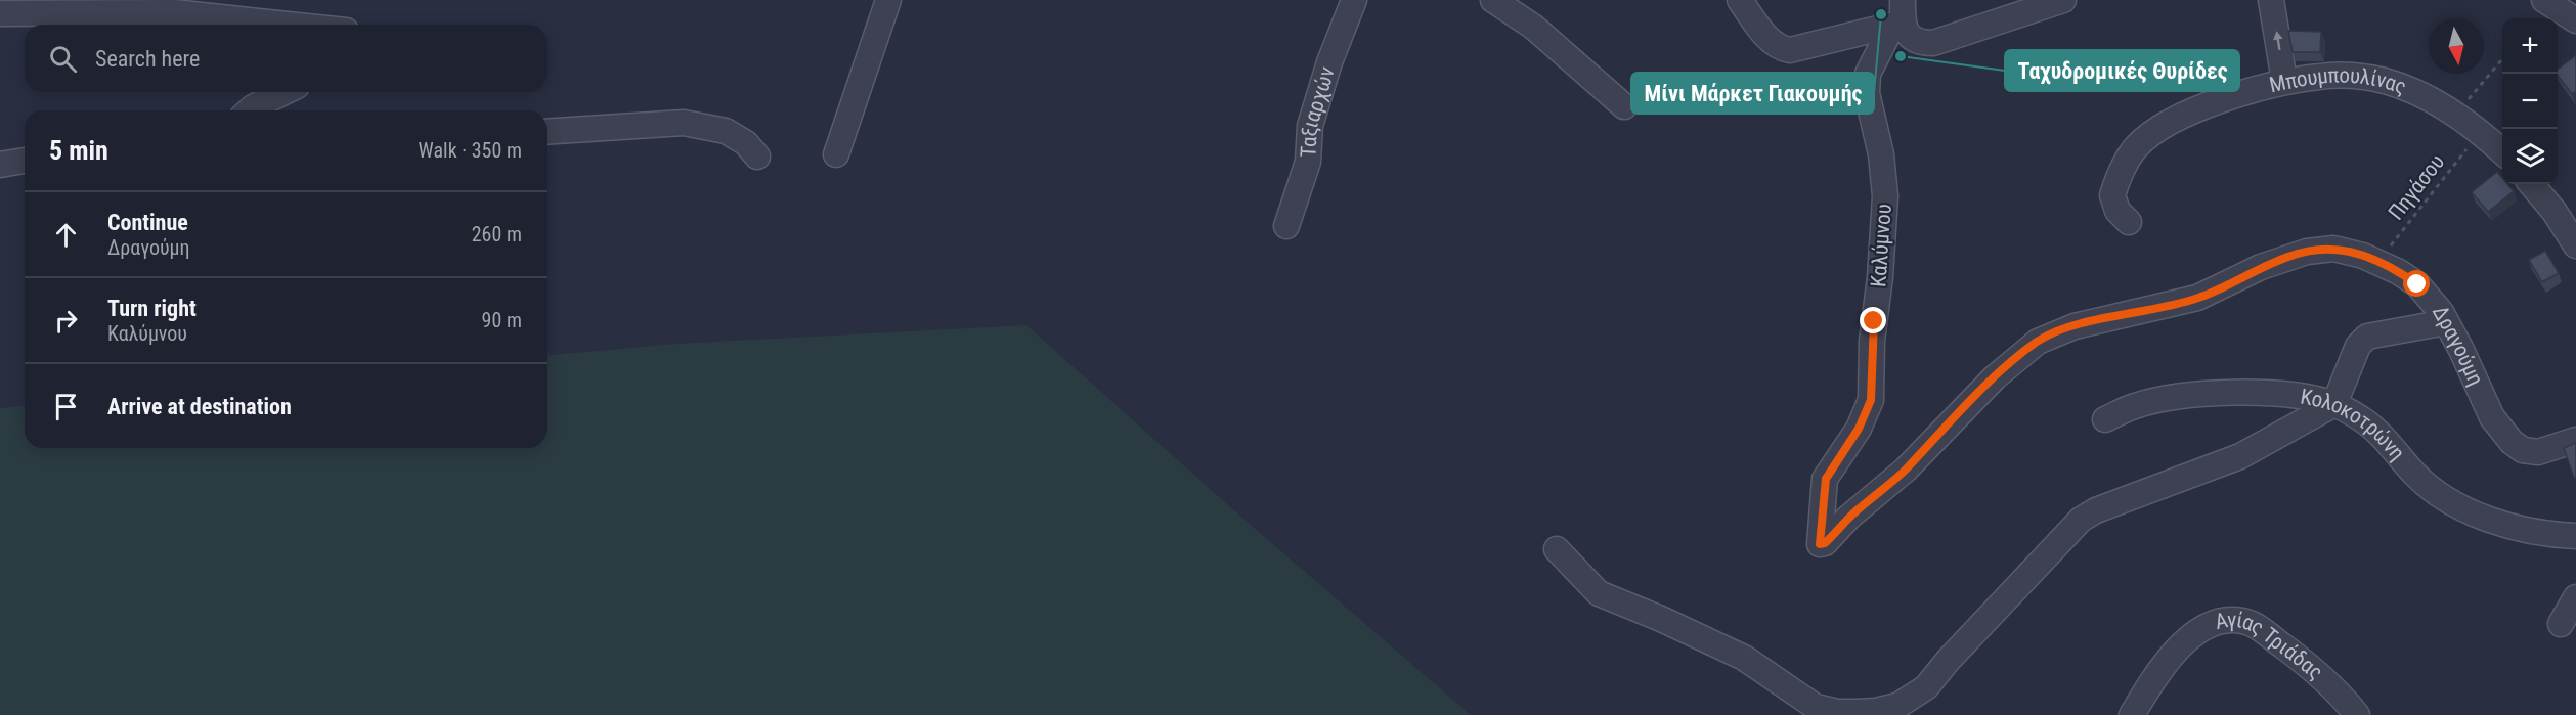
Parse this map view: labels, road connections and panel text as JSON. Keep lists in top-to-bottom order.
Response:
{
  "streets": {
    "street": [
      "Μπουμπουλίνας",
      "Ταξιαρχών",
      "Καλύμνου",
      "Δραγούμη",
      "Κολοκοτρώνη",
      "Αγίας Τριάδας"
    ],
    "path": ["Πηγάσου"]
  },
  "crossings": [
    ["Μπουμπουλίνας", "Πηγάσου"],
    ["Πηγάσου", "Δραγούμη"],
    ["Καλύμνου", "Δραγούμη"]
  ],
  "places": ["Μίνι Μάρκετ Γιακουμής", "Ταχυδρομικές Θυρίδες"],
  "north": "bottom",
  "page": {
    "map_buttons": ["+", "−"],
    "search": "Search here",
    "heading": ["5 min", "Walk · 350 m"],
    "list": [
      ["Continue", "Δραγούμη", "260 m"],
      ["Turn right", "Καλύμνου", "90 m"],
      "Arrive at destination"
    ]
  }
}
